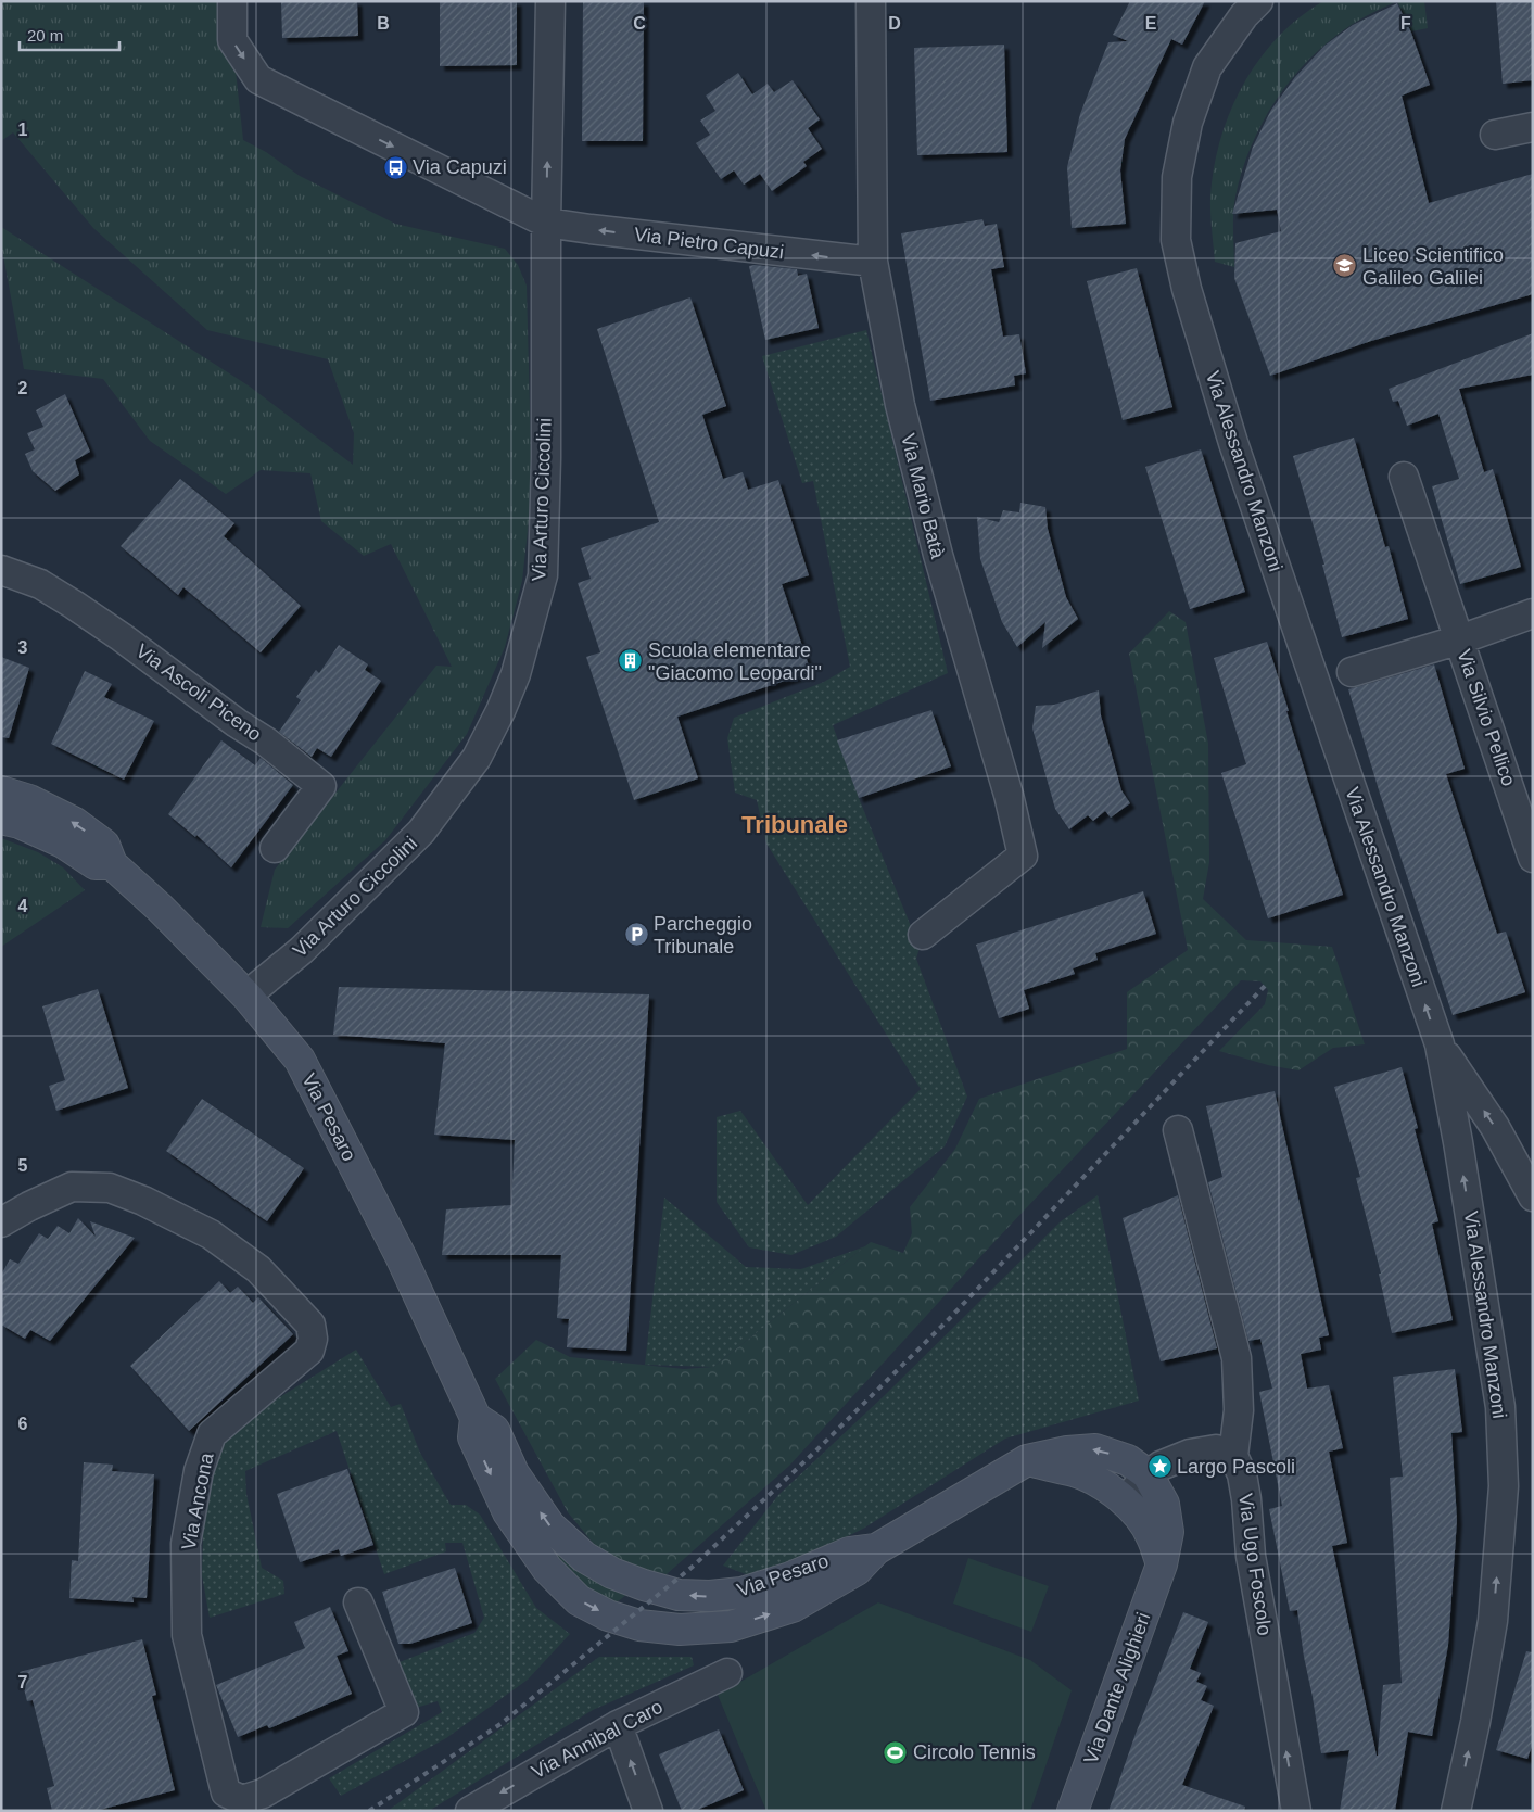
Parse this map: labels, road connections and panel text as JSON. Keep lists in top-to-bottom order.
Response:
{
  "streets": {
    "street": [
      "Via Pietro Capuzi",
      "Via Alessandro Manzoni",
      "Via Mario Batà",
      "Via Arturo Ciccolini",
      "Via Ascoli Piceno",
      "Via Silvio Pellico",
      "Via Pesaro",
      "Via Ancona",
      "Via Ugo Foscolo",
      "Via Dante Alighieri",
      "Via Annibal Caro"
    ]
  },
  "crossings": [
    ["Via Pietro Capuzi", "Via Mario Batà"],
    ["Via Pietro Capuzi", "Via Arturo Ciccolini"],
    ["Via Arturo Ciccolini", "Via Pesaro"]
  ],
  "one_way": ["Via Alessandro Manzoni", "Via Annibal Caro"],
  "districts": ["Tribunale"],
  "places": {
    "bus stop": ["Via Capuzi"],
    "school or university": ["Liceo Scientifico Galileo Galilei"],
    "building": ["Scuola elementare \"Giacomo Leopardi\""],
    "parking": ["Parcheggio Tribunale"],
    "place": ["Largo Pascoli"],
    "sports": ["Circolo Tennis"]
  },
  "scale_bar": "20 m",
  "grid": {
    "columns": [
      "B",
      "C",
      "D",
      "E",
      "F"
    ],
    "rows": [
      "1",
      "2",
      "3",
      "4",
      "5",
      "6",
      "7"
    ]
  }
}
